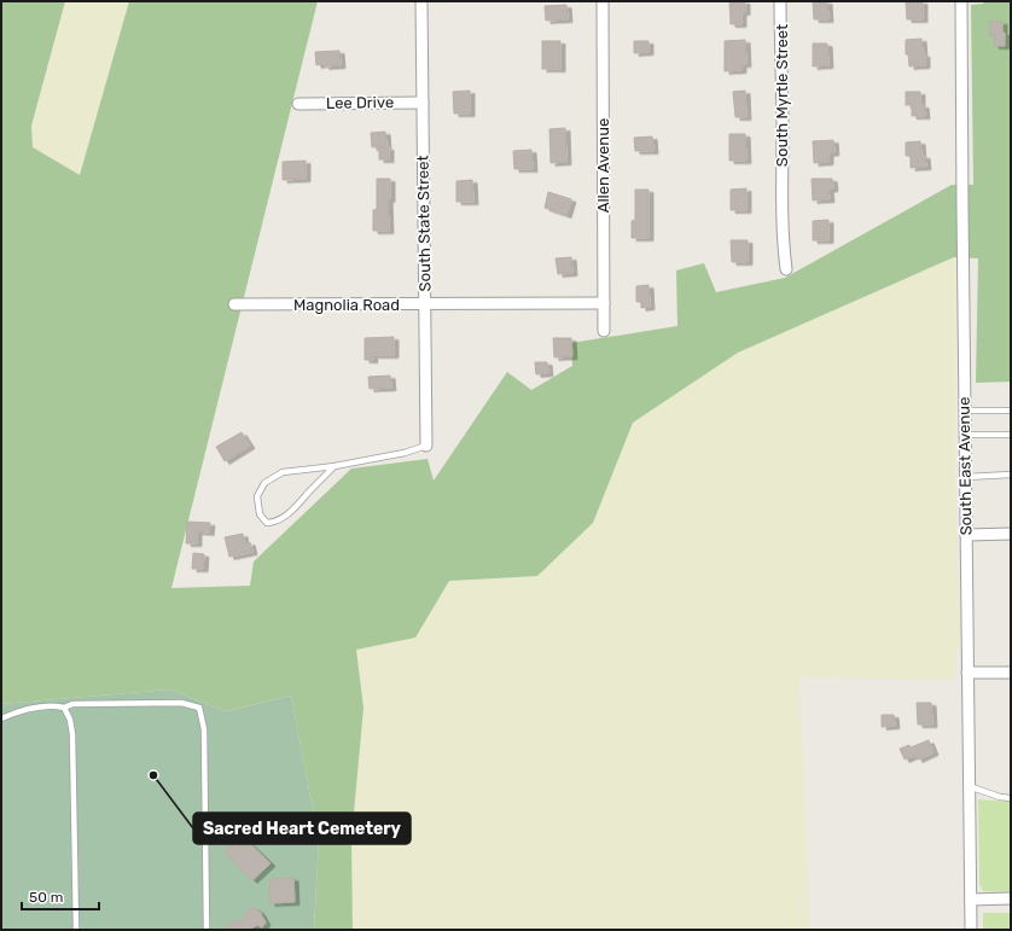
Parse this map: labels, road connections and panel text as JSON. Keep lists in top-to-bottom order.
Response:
{
  "streets": {
    "street": [
      "South Myrtle Street",
      "Lee Drive",
      "Allen Avenue",
      "South State Street",
      "Magnolia Road",
      "South East Avenue"
    ]
  },
  "crossings": [
    ["Lee Drive", "South State Street"],
    ["Allen Avenue", "Magnolia Road"],
    ["South State Street", "Magnolia Road"]
  ],
  "places": ["Sacred Heart Cemetery"],
  "scale_bar": "50 m"
}
